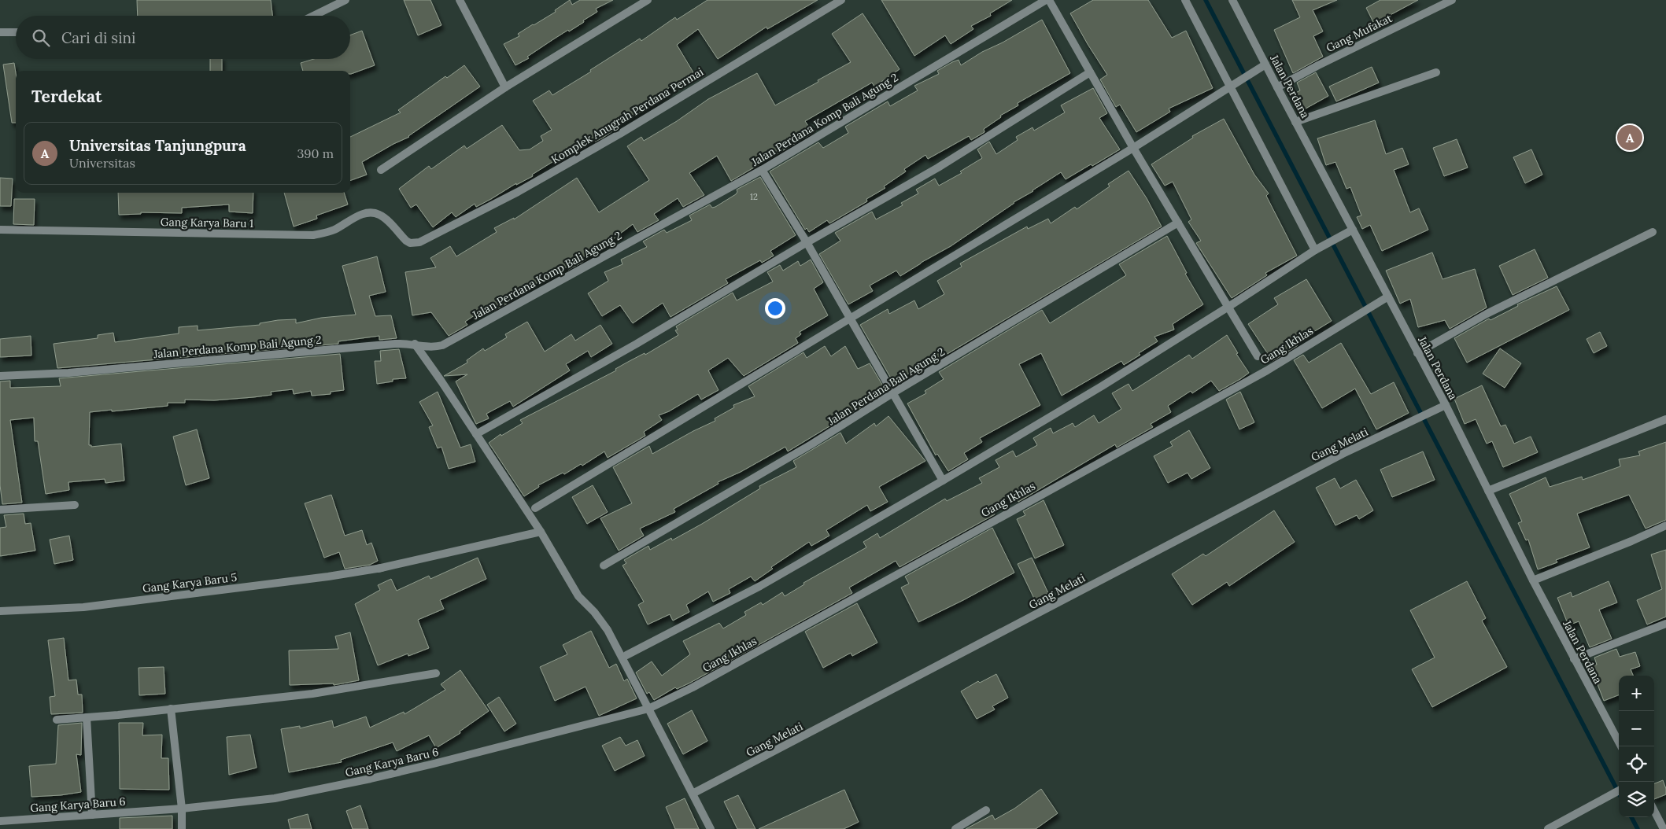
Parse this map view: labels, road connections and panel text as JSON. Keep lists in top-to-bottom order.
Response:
{
  "streets": {
    "street": [
      "Gang Mufakat",
      "Jalan Perdana",
      "Komplek Anugrah Perdana Permai",
      "Jalan Perdana Komp Bali Agung 2",
      "Gang Karya Baru 1",
      "Gang Ikhlas",
      "Jalan Perdana Bali Agung 2",
      "Gang Melati",
      "Gang Karya Baru 5",
      "Gang Karya Baru 6"
    ]
  },
  "crossings": [
    ["Gang Mufakat", "Jalan Perdana"],
    ["Jalan Perdana", "Gang Ikhlas"],
    ["Jalan Perdana", "Gang Melati"],
    ["Komplek Anugrah Perdana Permai", "Gang Karya Baru 1"],
    ["Gang Ikhlas", "Gang Karya Baru 6"]
  ],
  "house_numbers": ["12"],
  "page": {
    "search": "Cari di sini",
    "heading": "Terdekat",
    "list": [
      {
        "mark": "A",
        "name": "Universitas Tanjungpura",
        "note": "Universitas",
        "value": "390 m"
      }
    ],
    "pins": "A",
    "map_buttons": ["+", "−"]
  }
}
